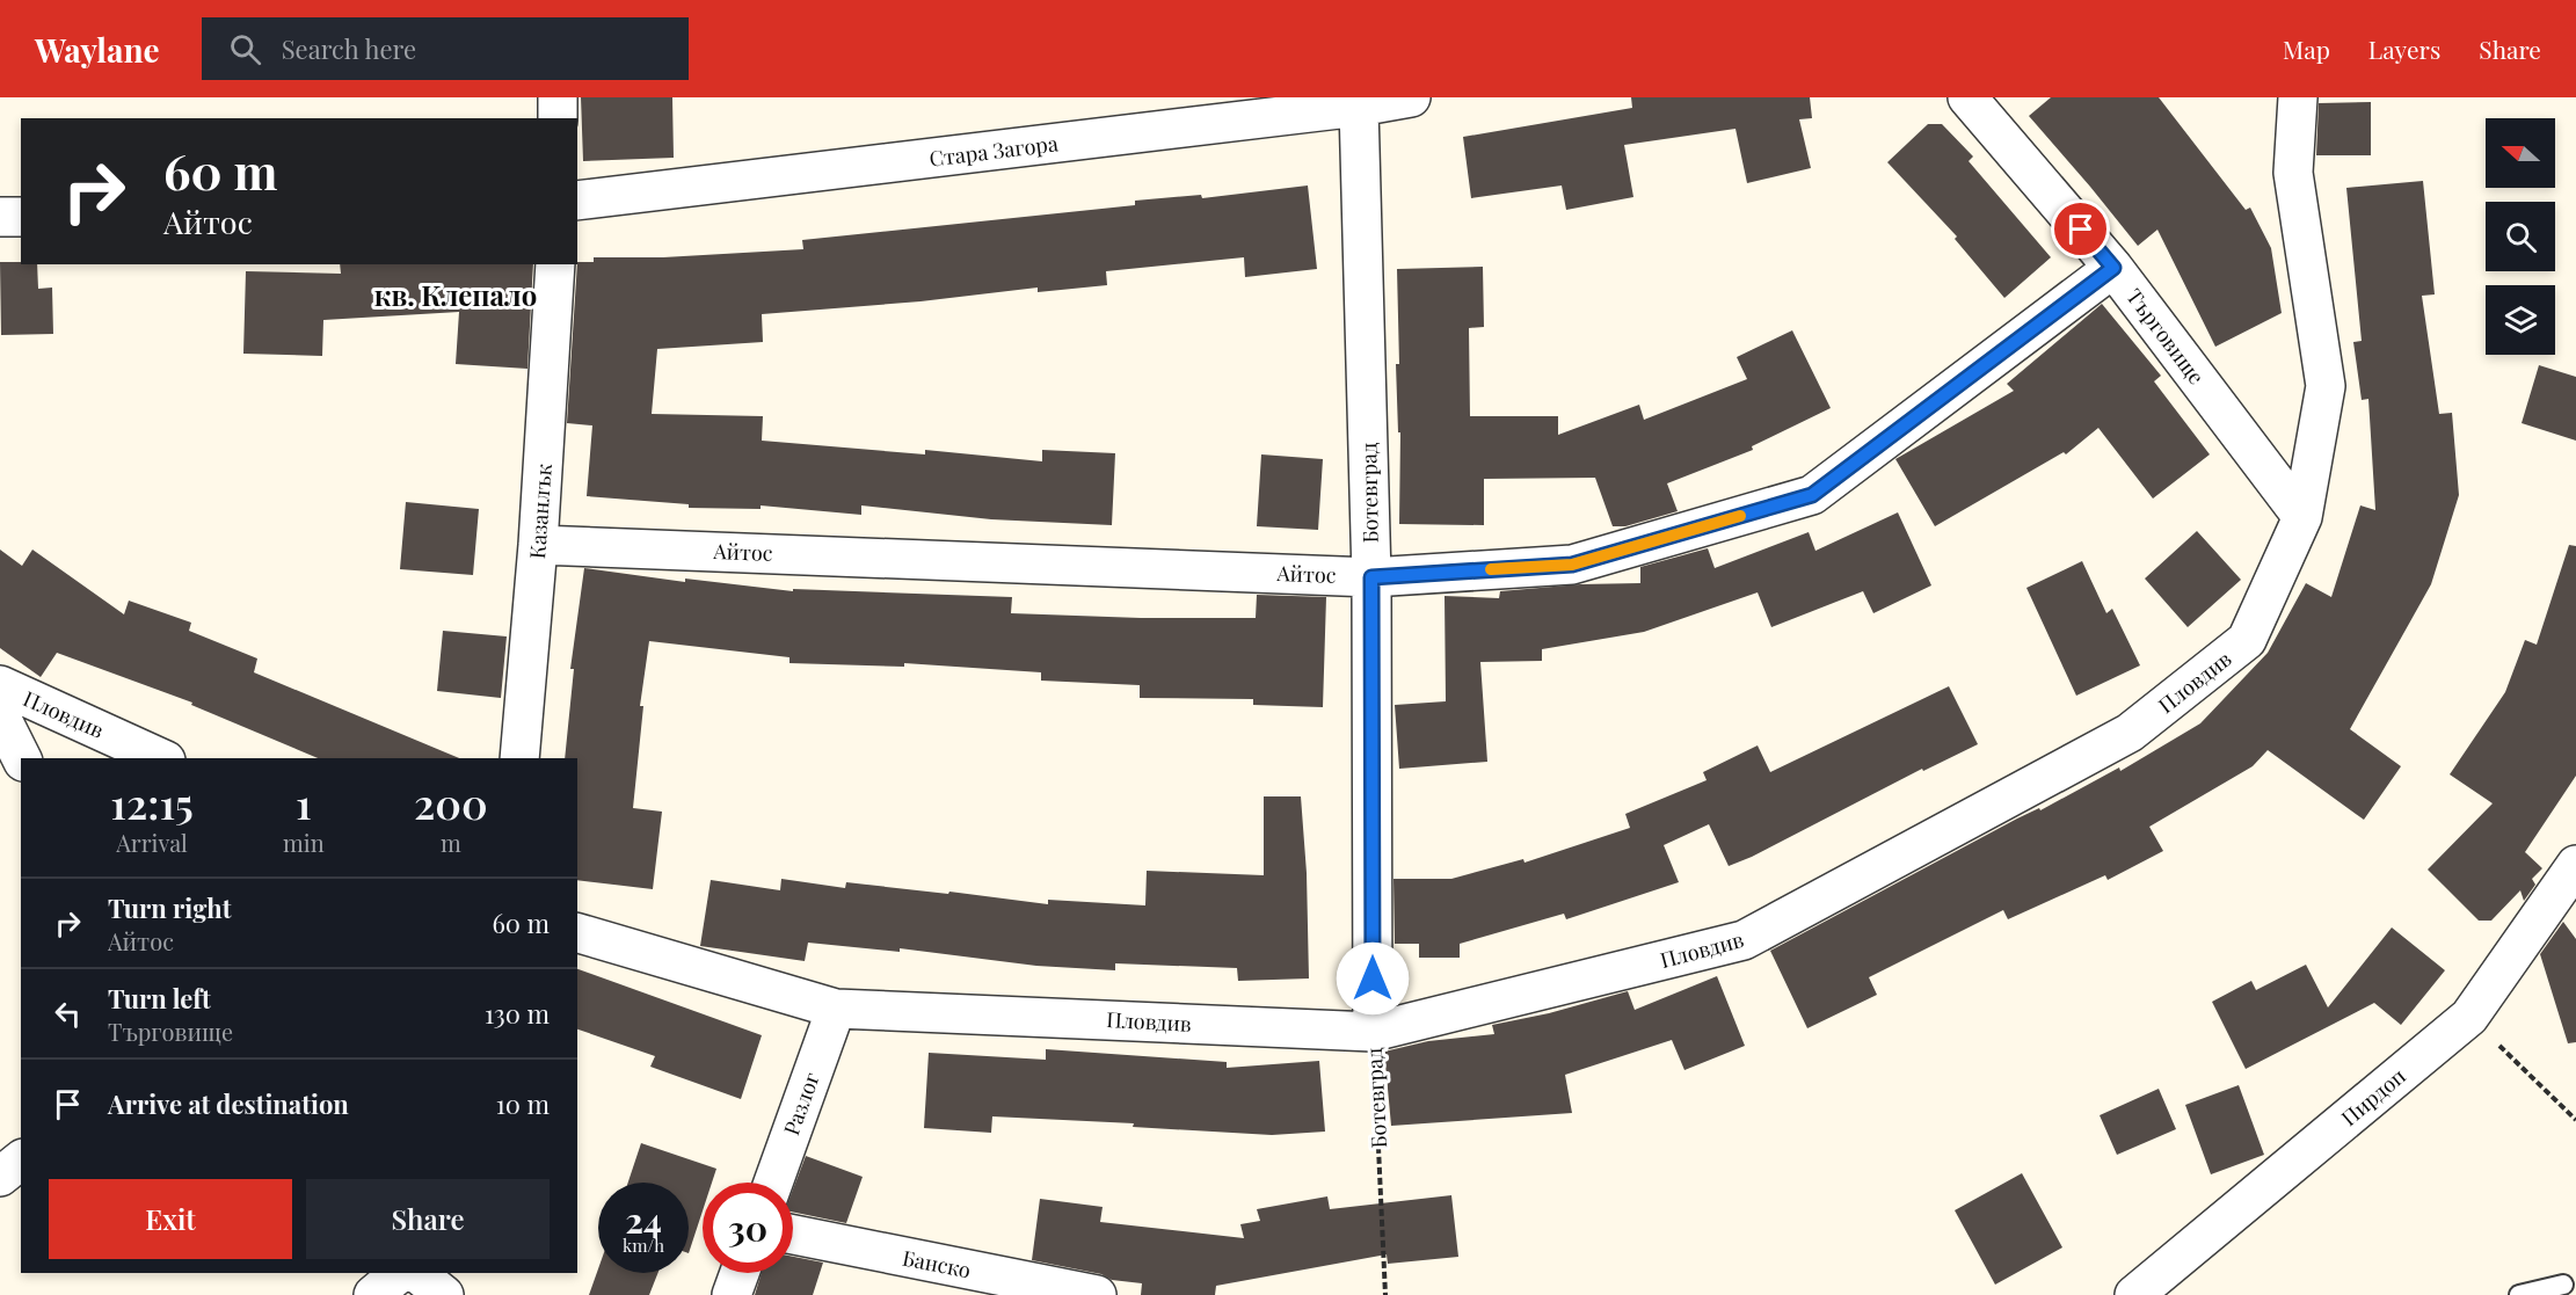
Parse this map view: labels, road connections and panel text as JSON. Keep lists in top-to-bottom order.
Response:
{
  "streets": {
    "street": [
      "Стара Загора",
      "Търговище",
      "Ботевград",
      "Казанлък",
      "Айтос",
      "Пловдив",
      "Пирдоп",
      "Разлог",
      "Банско"
    ]
  },
  "crossings": [
    ["Стара Загора", "Ботевград"],
    ["Търговище", "Айтос"],
    ["Търговище", "Пловдив"],
    ["Ботевград", "Айтос"],
    ["Ботевград", "Пловдив"],
    ["Казанлък", "Айтос"],
    ["Пловдив", "Разлог"]
  ],
  "districts": ["кв. Клепало"],
  "north": "left",
  "page": {
    "header": "Waylane",
    "search": "Search here",
    "nav": ["Map", "Layers", "Share"],
    "turn": ["60 m", "Айтос"],
    "eta": [
      "12:15",
      "Arrival",
      "1",
      "min",
      "200",
      "m"
    ],
    "list": [
      {
        "name": "Turn right",
        "note": "Айтос",
        "value": "60 m"
      },
      {
        "name": "Turn left",
        "note": "Търговище",
        "value": "130 m"
      },
      {
        "name": "Arrive at destination",
        "value": "10 m"
      }
    ],
    "buttons": ["Exit", "Share"],
    "speed": "24 km/h",
    "limit": "30"
  }
}
